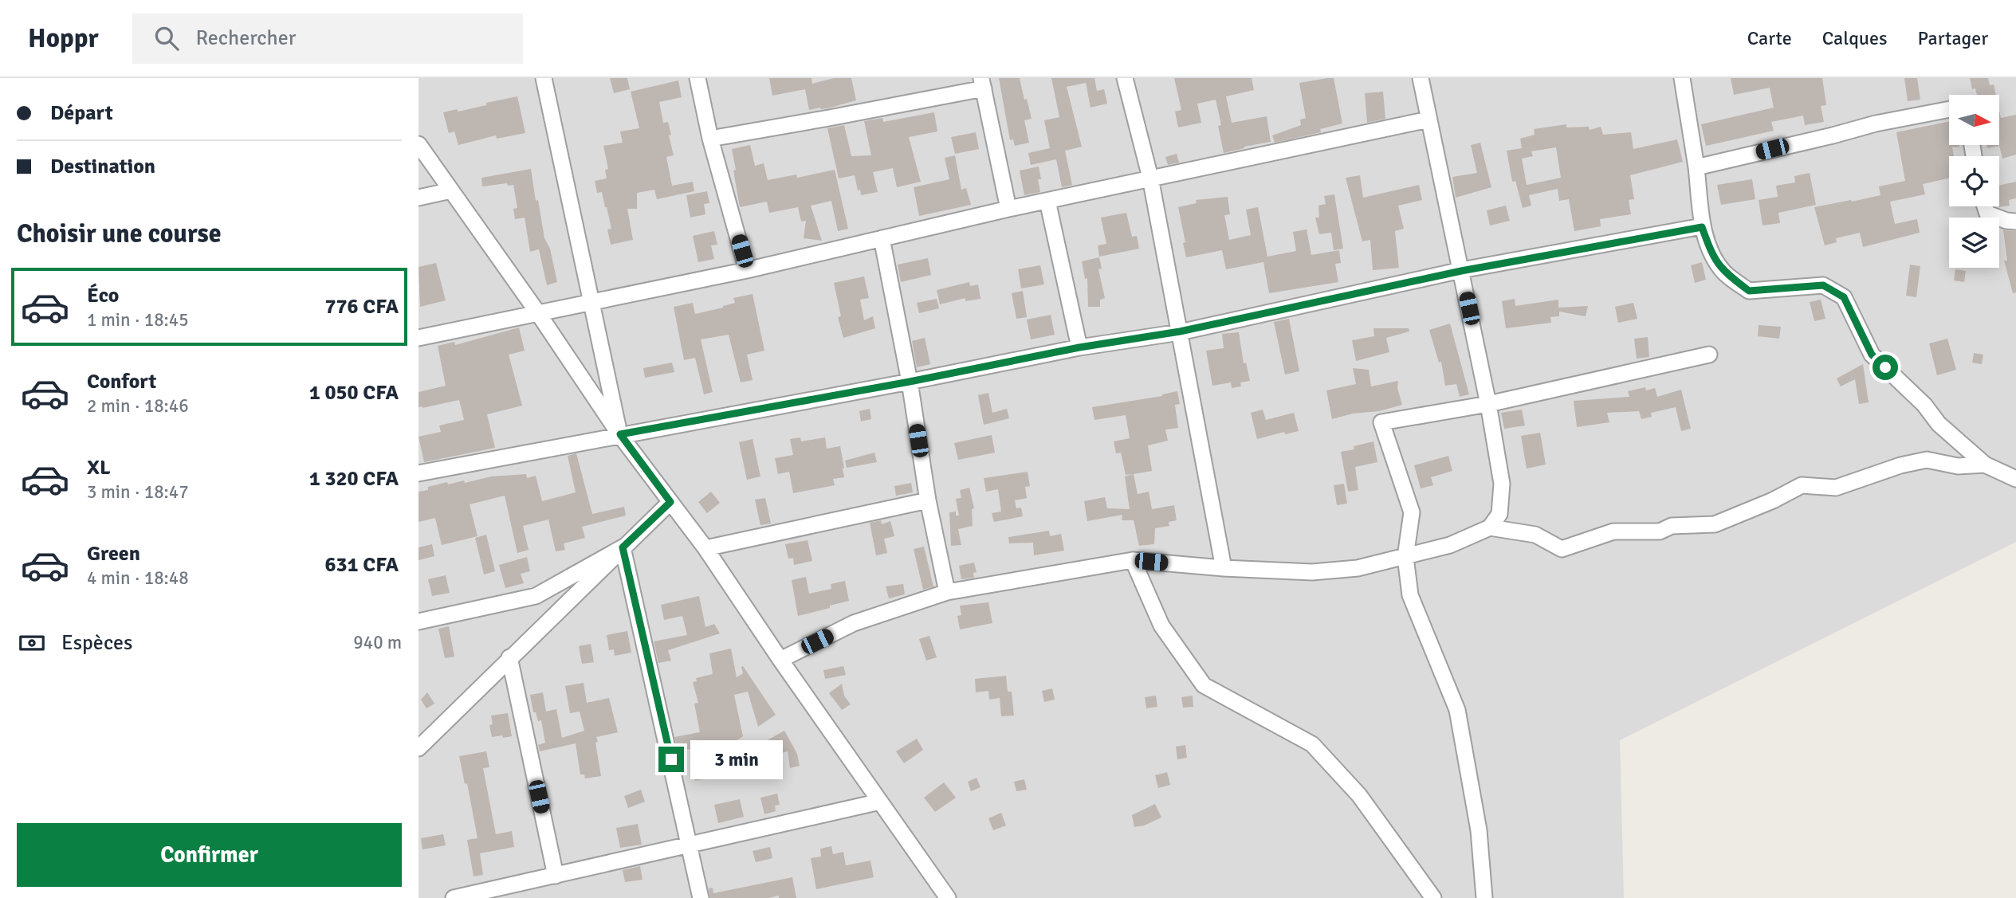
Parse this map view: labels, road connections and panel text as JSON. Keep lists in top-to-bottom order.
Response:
{
  "north": "right",
  "page": {
    "header": "Hoppr",
    "search": "Rechercher",
    "nav": ["Carte", "Calques", "Partager"],
    "banner": ["Départ", "Destination"],
    "heading": "Choisir une course",
    "list": [
      {
        "name": "Éco",
        "note": "1 min · 18:45",
        "value": "776 CFA"
      },
      {
        "name": "Confort",
        "note": "2 min · 18:46",
        "value": "1 050 CFA"
      },
      {
        "name": "XL",
        "note": "3 min · 18:47",
        "value": "1 320 CFA"
      },
      {
        "name": "Green",
        "note": "4 min · 18:48",
        "value": "631 CFA"
      }
    ],
    "pay": ["Espèces", "940 m"],
    "bubble": "3 min",
    "buttons": "Confirmer"
  }
}
